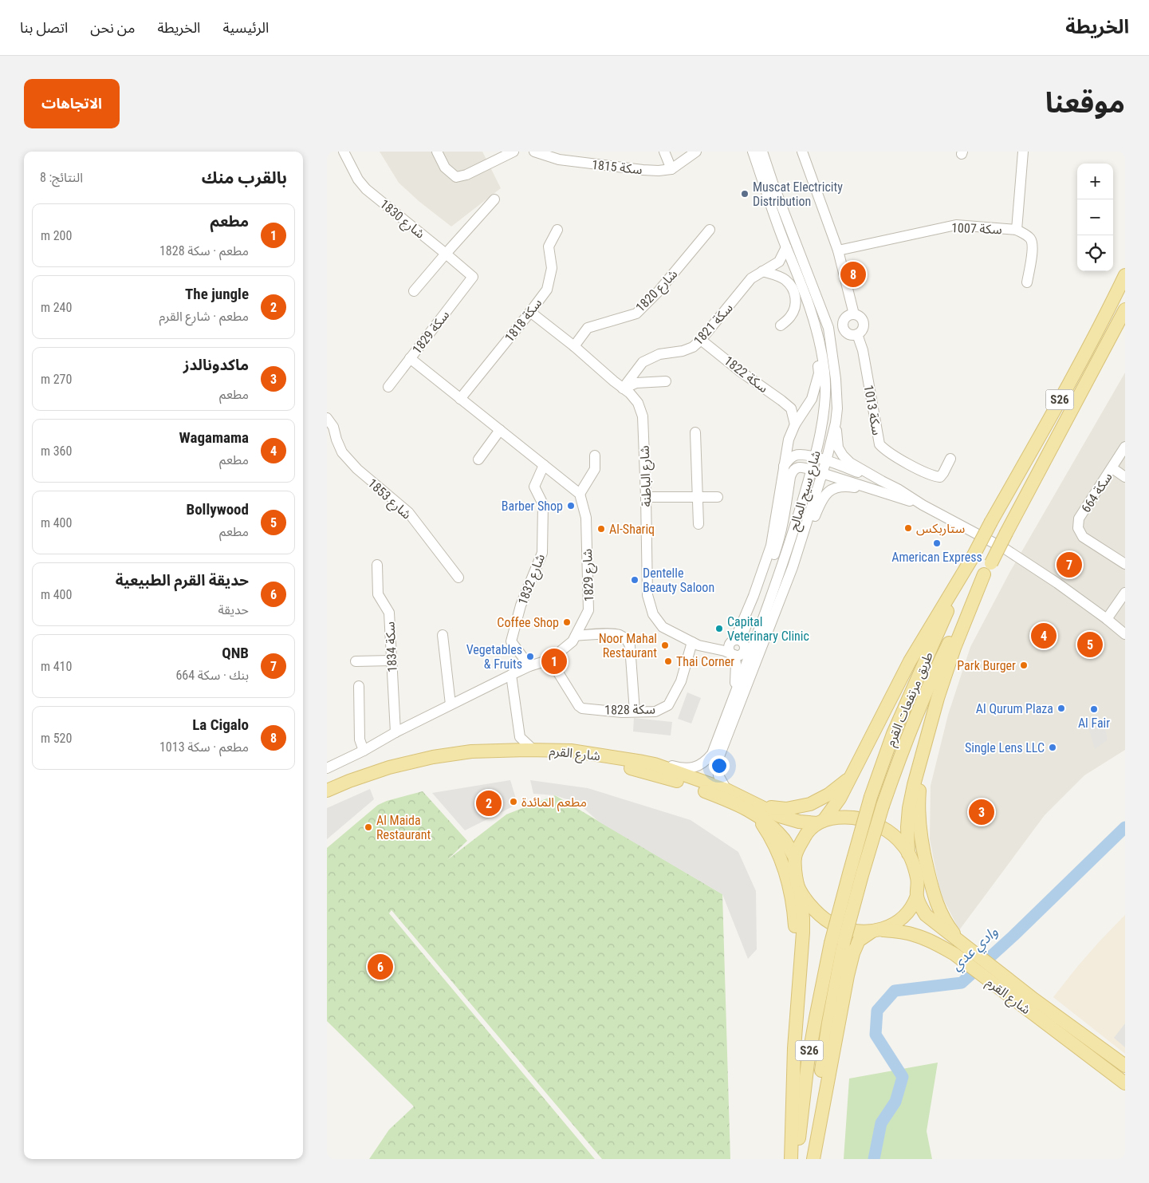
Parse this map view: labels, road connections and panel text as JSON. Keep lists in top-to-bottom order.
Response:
{
  "streets": {
    "main road": ["S26", "طريق مرتفعات القرم", "شارع القرم"],
    "street": [
      "سكة 1815",
      "1830 شارع",
      "سكة 1007",
      "1820 شارع",
      "سكة 1818",
      "سكة 1821",
      "سكة 1829",
      "سكة 1822",
      "سكة 1013",
      "شارع الباطنة",
      "شارع سيح المالح",
      "سكة 664",
      "شارع 1853",
      "1829 شارع",
      "1832 شارع",
      "سكة 1834",
      "سكة 1828"
    ]
  },
  "crossings": [
    ["1830 شارع", "سكة 1829"],
    ["1820 شارع", "شارع الباطنة"],
    ["سكة 1818", "شارع الباطنة"],
    ["سكة 1821", "سكة 1822"],
    ["سكة 1821", "شارع الباطنة"],
    ["سكة 1821", "شارع سيح المالح"],
    ["شارع الباطنة", "سكة 1828"],
    ["شارع سيح المالح", "شارع القرم"],
    ["1829 شارع", "1832 شارع"],
    ["1829 شارع", "سكة 1834"],
    ["1829 شارع", "سكة 1828"]
  ],
  "water": ["وادي عدي"],
  "places": [
    "Muscat Electricity Distribution",
    "Barber Shop",
    "ستاربكس",
    "Al-Shariq",
    "American Express",
    "Dentelle Beauty Saloon",
    "Coffee Shop",
    "Capital Veterinary Clinic",
    "Noor Mahal Restaurant",
    "Vegetables & Fruits",
    "Thai Corner",
    "Park Burger",
    "Al Qurum Plaza",
    "Al Fair",
    "Single Lens LLC",
    "مطعم المائدة",
    "Al Maida Restaurant"
  ],
  "page": {
    "header": "الخريطة",
    "nav": [
      "الرئيسية",
      "الخريطة",
      "من نحن",
      "اتصل بنا"
    ],
    "title": "موقعنا",
    "buttons": "الاتجاهات",
    "heading": ["بالقرب منك", "النتائج: 8"],
    "map_buttons": ["+", "−"],
    "list": [
      {
        "mark": "1",
        "name": "مطعم",
        "note": "مطعم · سكة 1828",
        "value": "200 m"
      },
      {
        "mark": "2",
        "name": "The jungle",
        "note": "مطعم · شارع القرم",
        "value": "240 m"
      },
      {
        "mark": "3",
        "name": "ماكدونالدز",
        "note": "مطعم",
        "value": "270 m"
      },
      {
        "mark": "4",
        "name": "Wagamama",
        "note": "مطعم",
        "value": "360 m"
      },
      {
        "mark": "5",
        "name": "Bollywood",
        "note": "مطعم",
        "value": "400 m"
      },
      {
        "mark": "6",
        "name": "حديقة القرم الطبيعية",
        "note": "حديقة",
        "value": "400 m"
      },
      {
        "mark": "7",
        "name": "QNB",
        "note": "بنك · سكة 664",
        "value": "410 m"
      },
      {
        "mark": "8",
        "name": "La Cigalo",
        "note": "مطعم · سكة 1013",
        "value": "520 m"
      }
    ],
    "pins": [
      "8",
      "7",
      "4",
      "5",
      "1",
      "2",
      "3",
      "6"
    ]
  }
}
